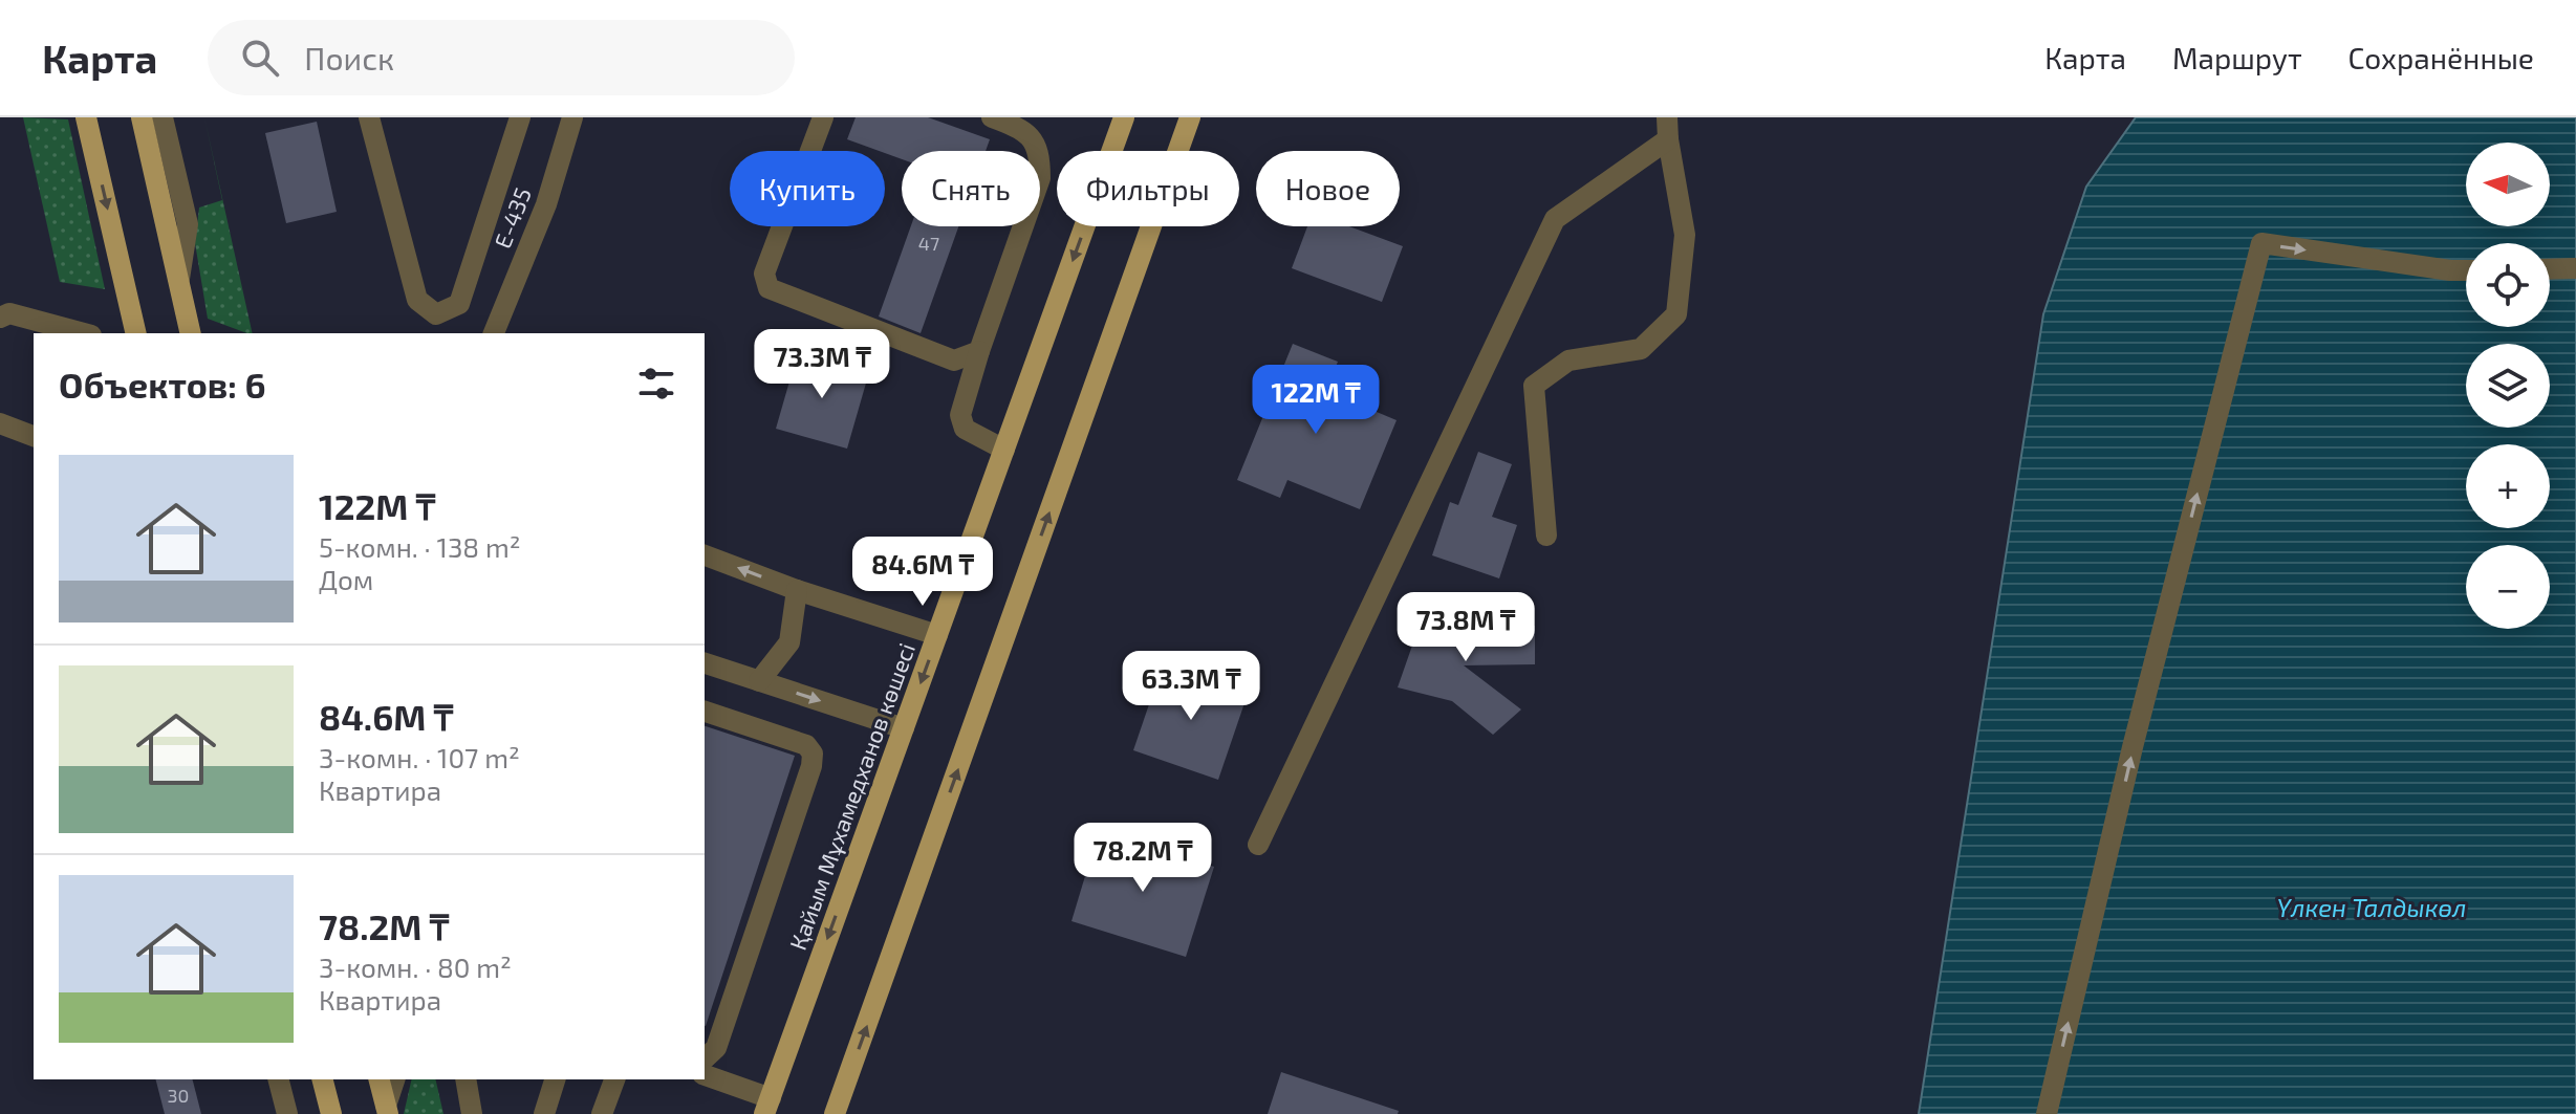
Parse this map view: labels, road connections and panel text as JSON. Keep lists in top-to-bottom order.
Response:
{
  "streets": {
    "main road": ["Қайым Мұхамедханов көшесі"],
    "street": ["Е-435"]
  },
  "water": ["Үлкен Талдыкөл"],
  "house_numbers": ["47", "30"],
  "north": "left",
  "page": {
    "header": "Карта",
    "search": "Поиск",
    "nav": ["Карта", "Маршрут", "Сохранённые"],
    "map_buttons": ["+", "−"],
    "chip": [
      "Купить",
      "Снять",
      "Фильтры",
      "Новое"
    ],
    "price": [
      "73.3M ₸",
      "122M ₸",
      "84.6M ₸",
      "73.8M ₸",
      "63.3M ₸",
      "78.2M ₸"
    ],
    "heading": "Объектов: 6",
    "list": [
      {
        "name": "122M ₸",
        "note": "5-комн. · 138 m² · Дом"
      },
      {
        "name": "84.6M ₸",
        "note": "3-комн. · 107 m² · Квартира"
      },
      {
        "name": "78.2M ₸",
        "note": "3-комн. · 80 m² · Квартира"
      }
    ]
  }
}
